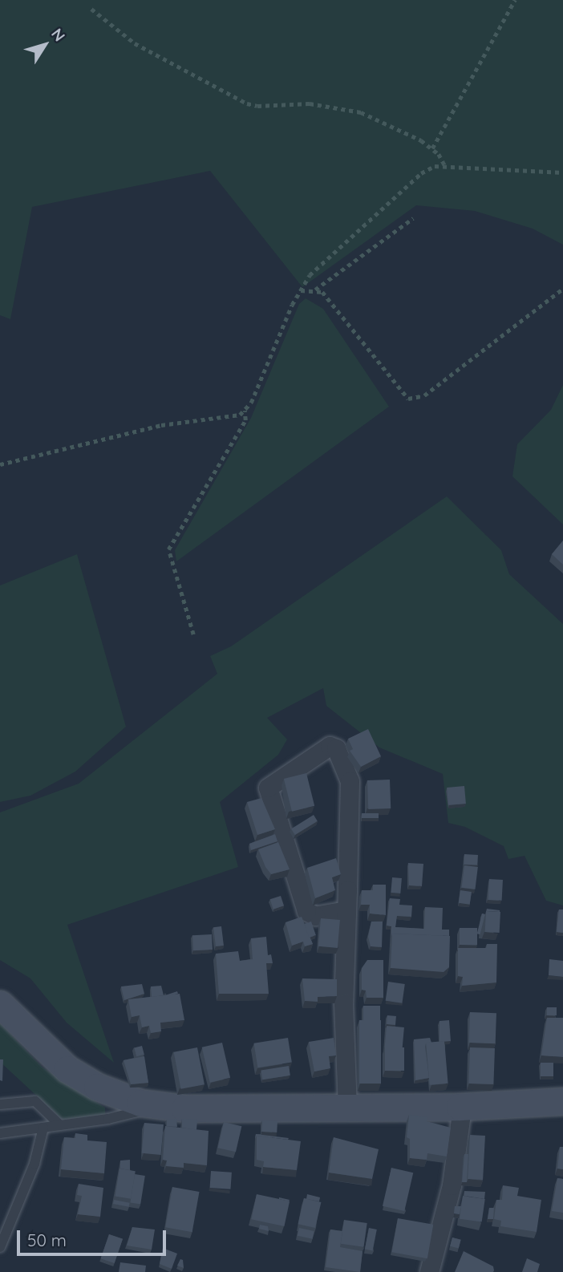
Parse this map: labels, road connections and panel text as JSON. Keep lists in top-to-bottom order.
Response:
{
  "scale_bar": "50 m",
  "north": "top right"
}
